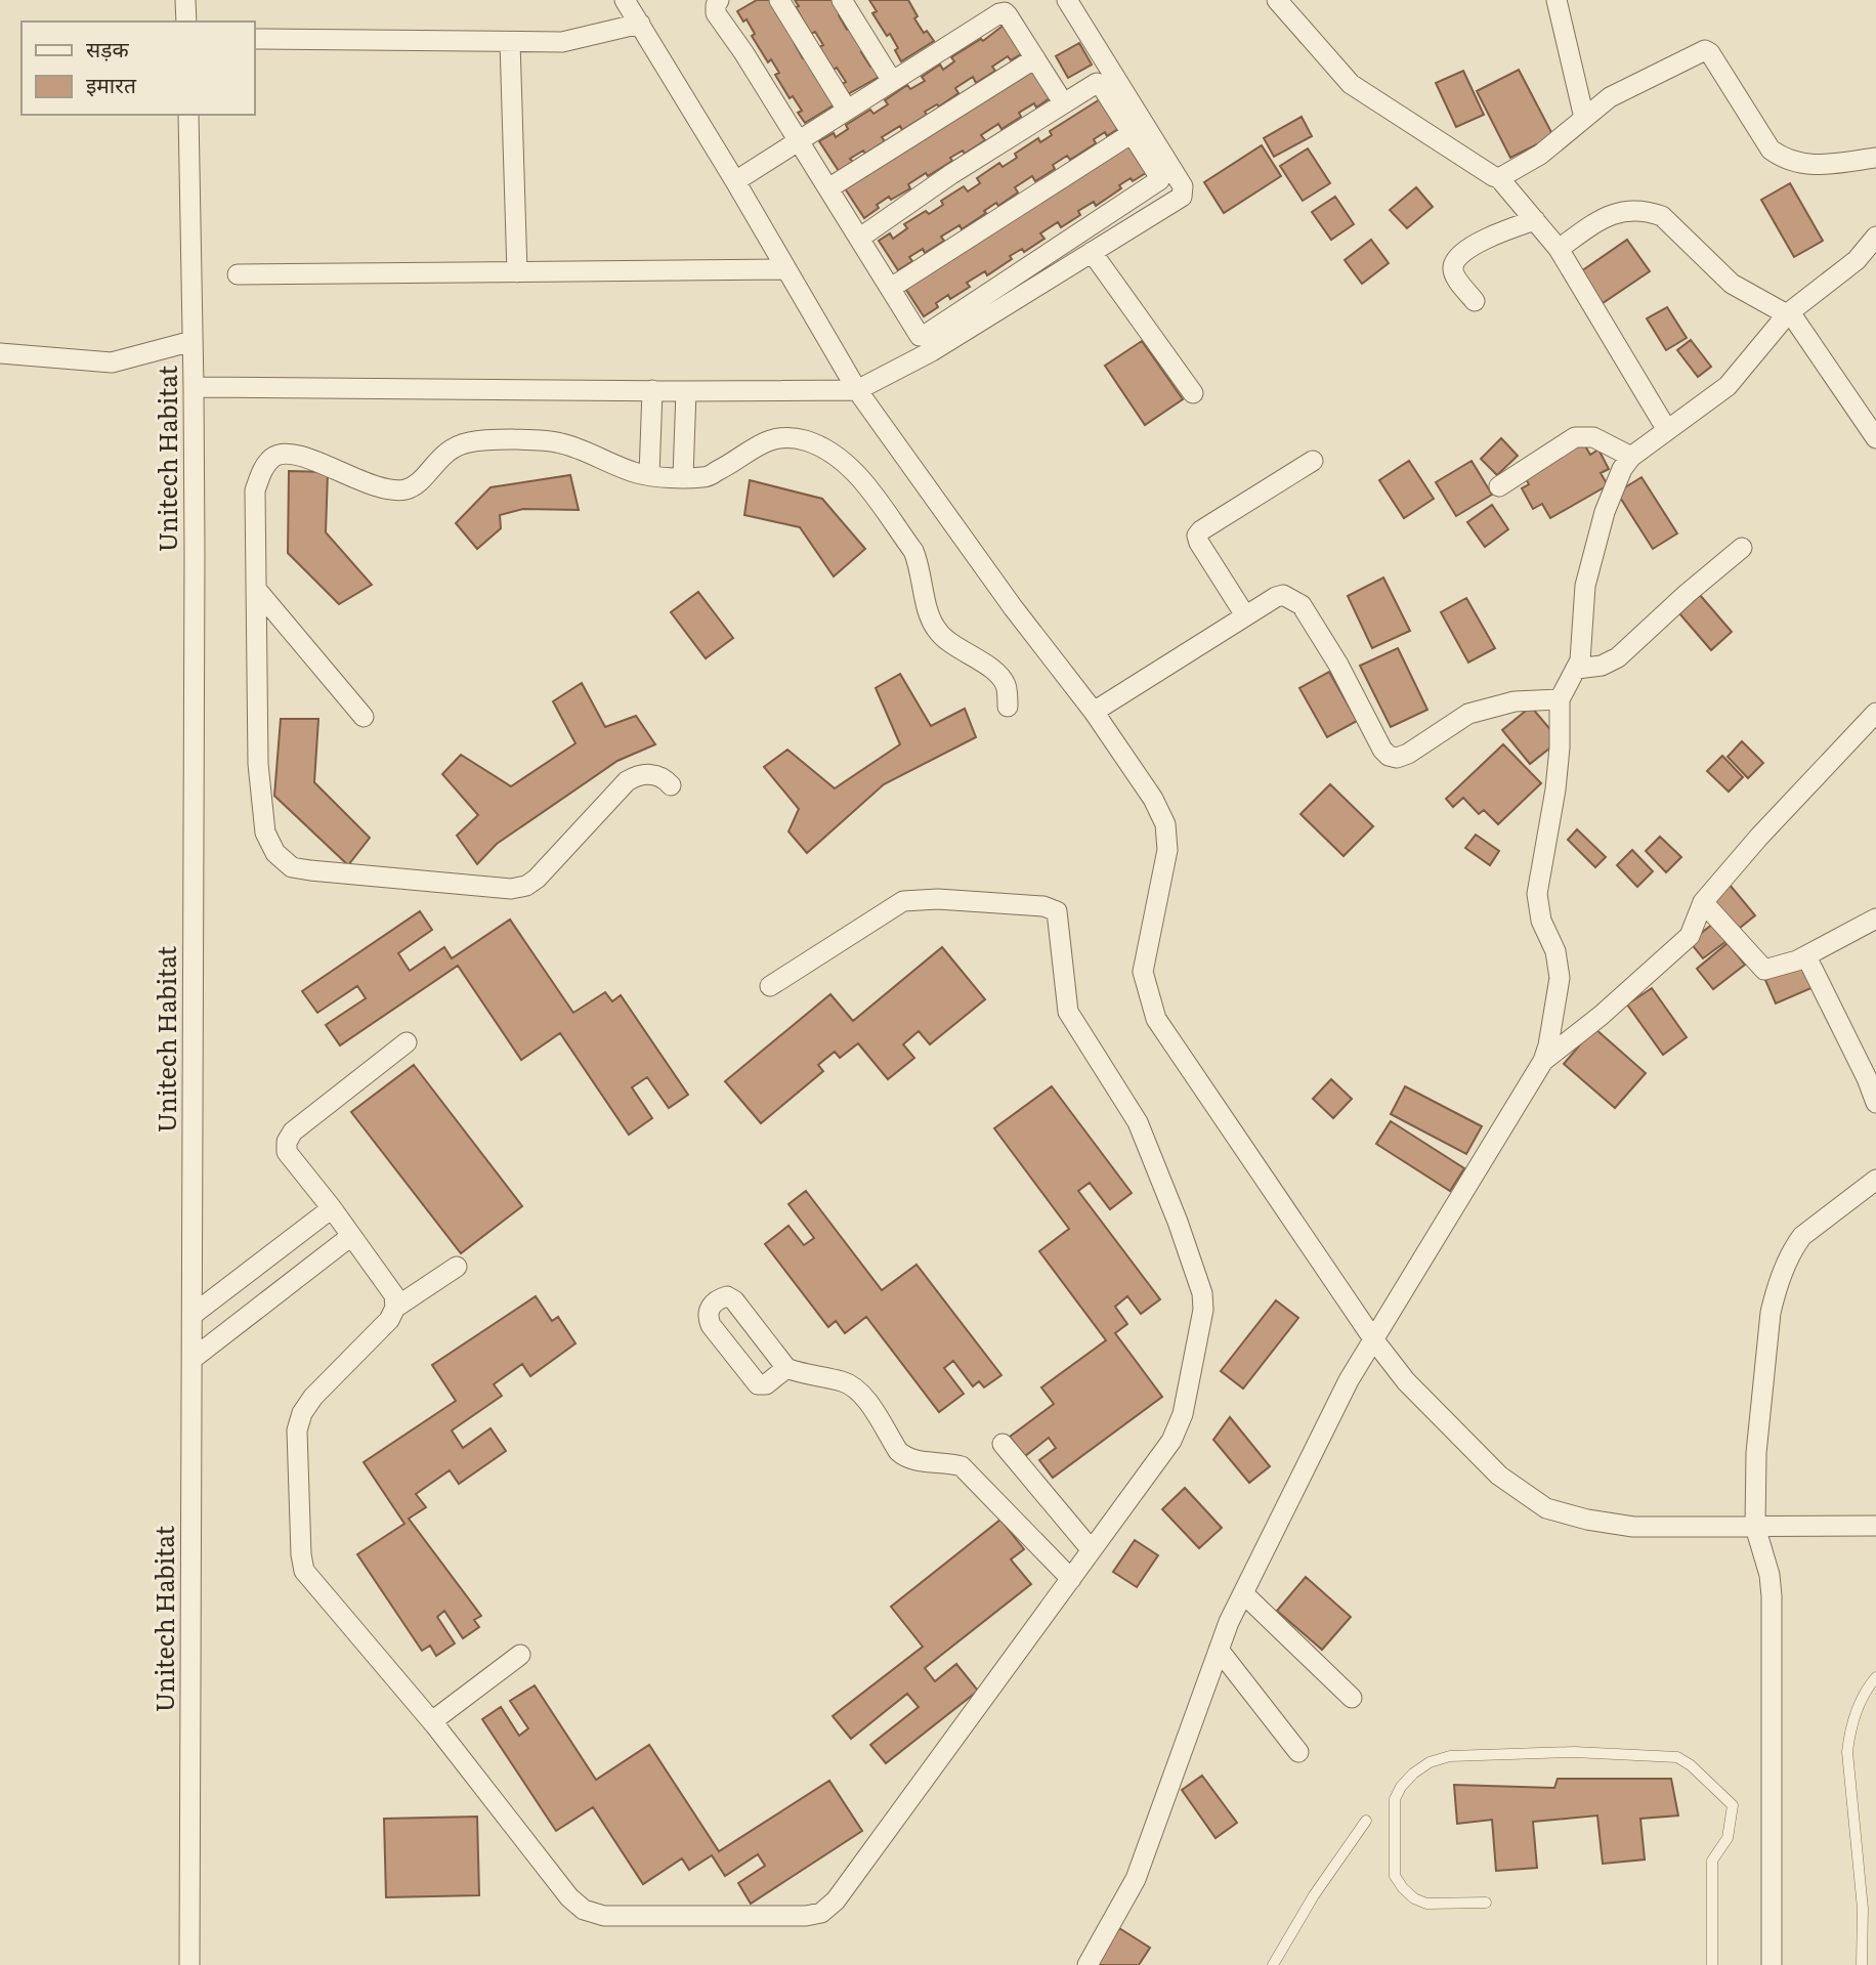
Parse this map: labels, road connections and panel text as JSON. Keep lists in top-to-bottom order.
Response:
{
  "streets": {
    "street": ["Unitech Habitat"]
  },
  "legend": ["सड़क", "इमारत"]
}
